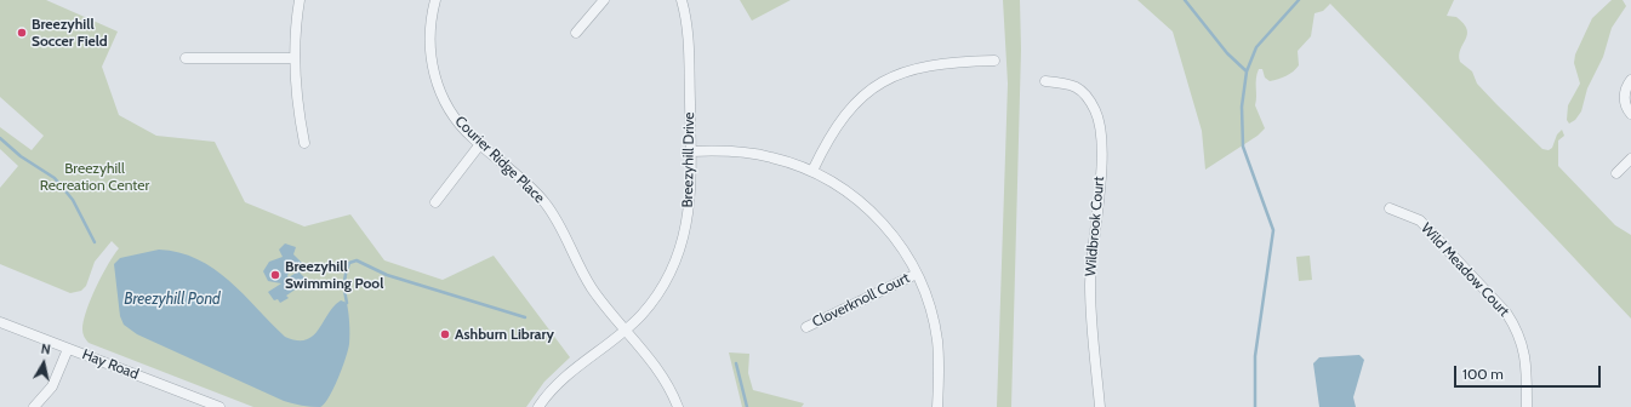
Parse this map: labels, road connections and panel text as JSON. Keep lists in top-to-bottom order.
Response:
{
  "streets": {
    "street": [
      "Courier Ridge Place",
      "Breezyhill Drive",
      "Wildbrook Court",
      "Wild Meadow Court",
      "Cloverknoll Court",
      "Hay Road"
    ]
  },
  "crossings": [
    ["Courier Ridge Place", "Breezyhill Drive"]
  ],
  "water": ["Breezyhill Pond"],
  "parks": ["Breezyhill Recreation Center"],
  "places": ["Breezyhill Soccer Field", "Breezyhill Swimming Pool", "Ashburn Library"],
  "scale_bar": "100 m",
  "north": "top"
}
